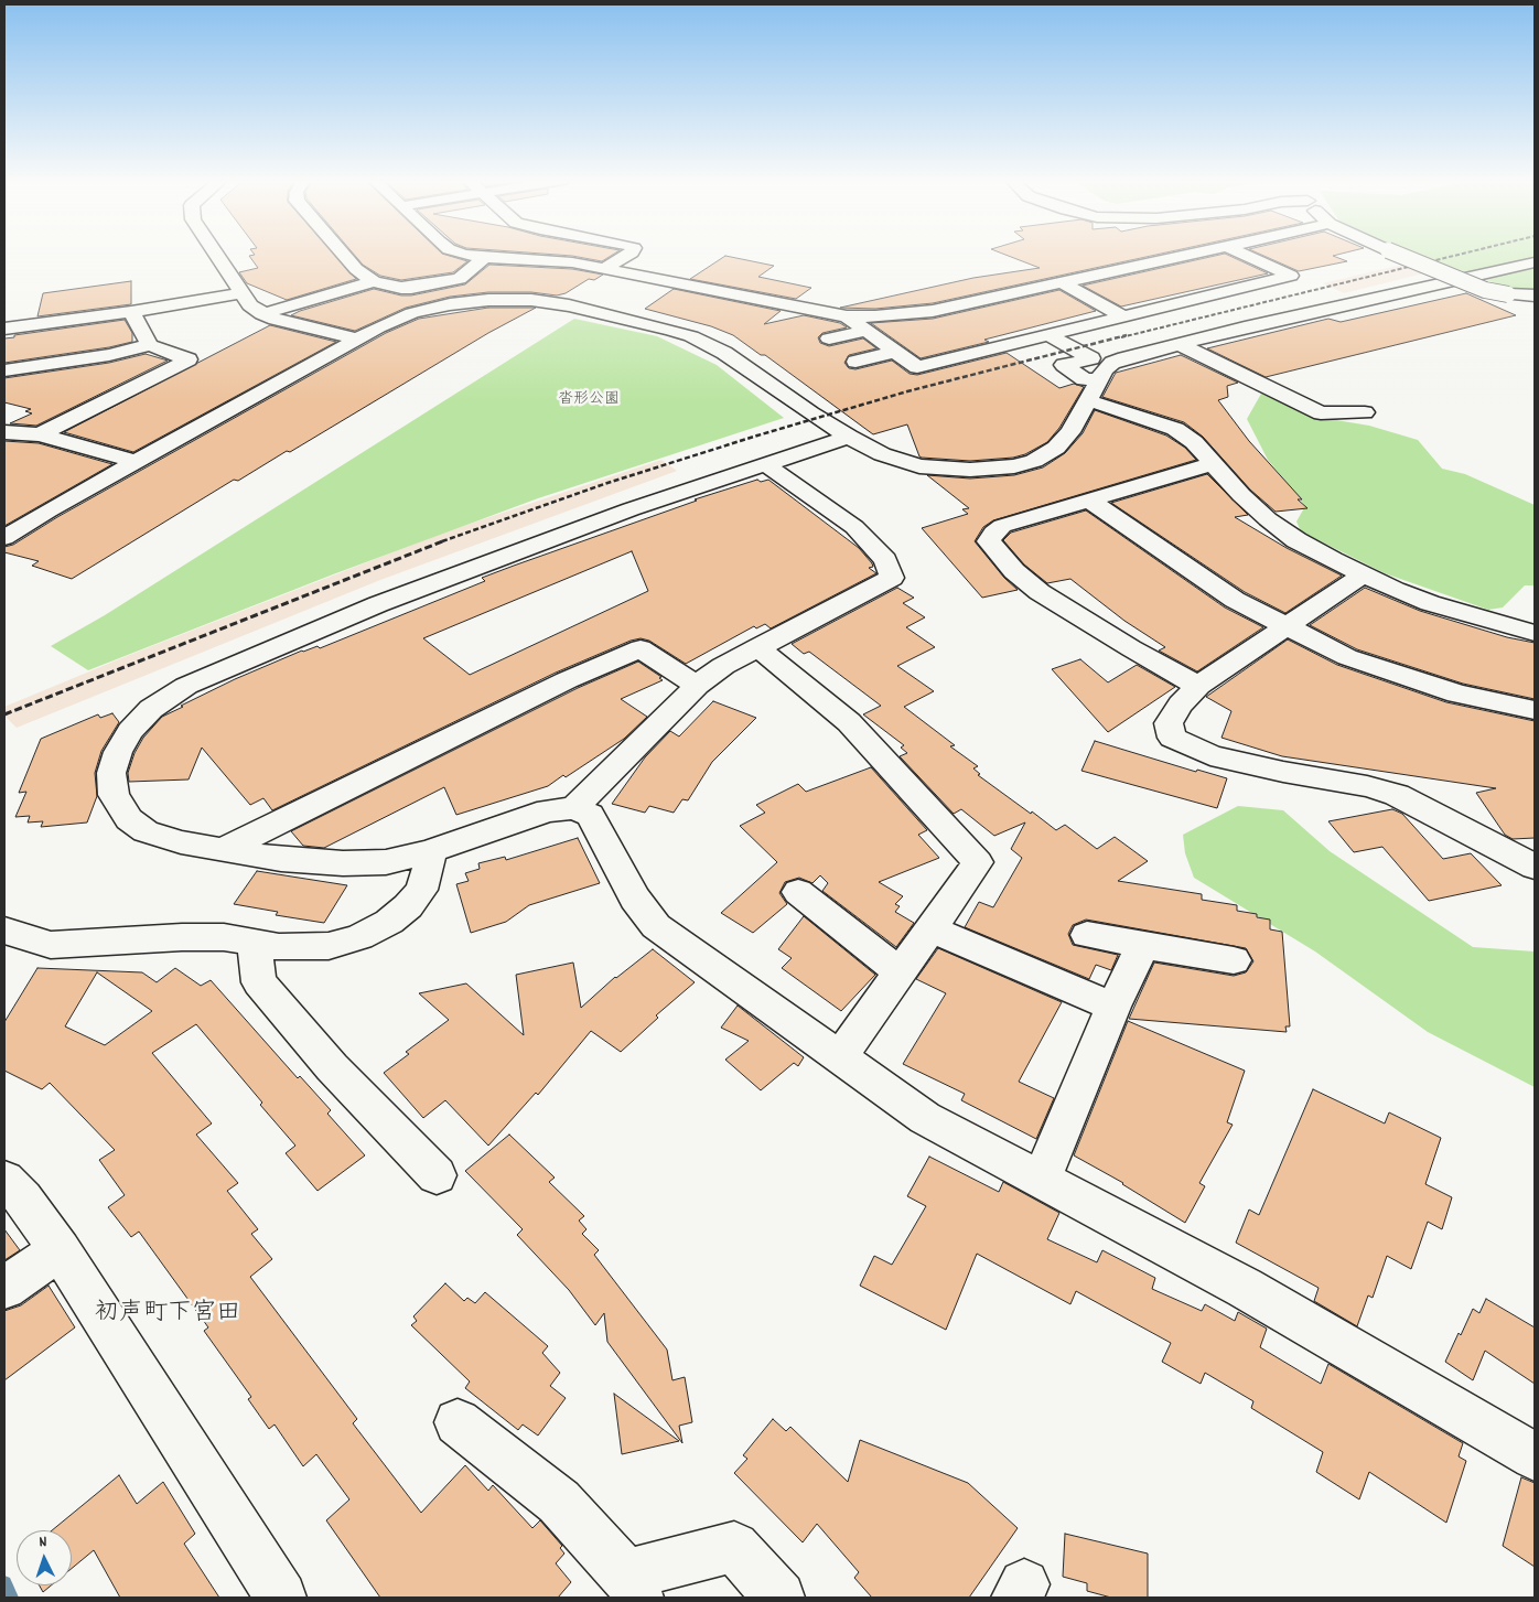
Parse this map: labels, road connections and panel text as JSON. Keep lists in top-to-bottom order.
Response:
{
  "districts": ["初声町下宮田"],
  "parks": ["沓形公園"],
  "north": "top"
}
